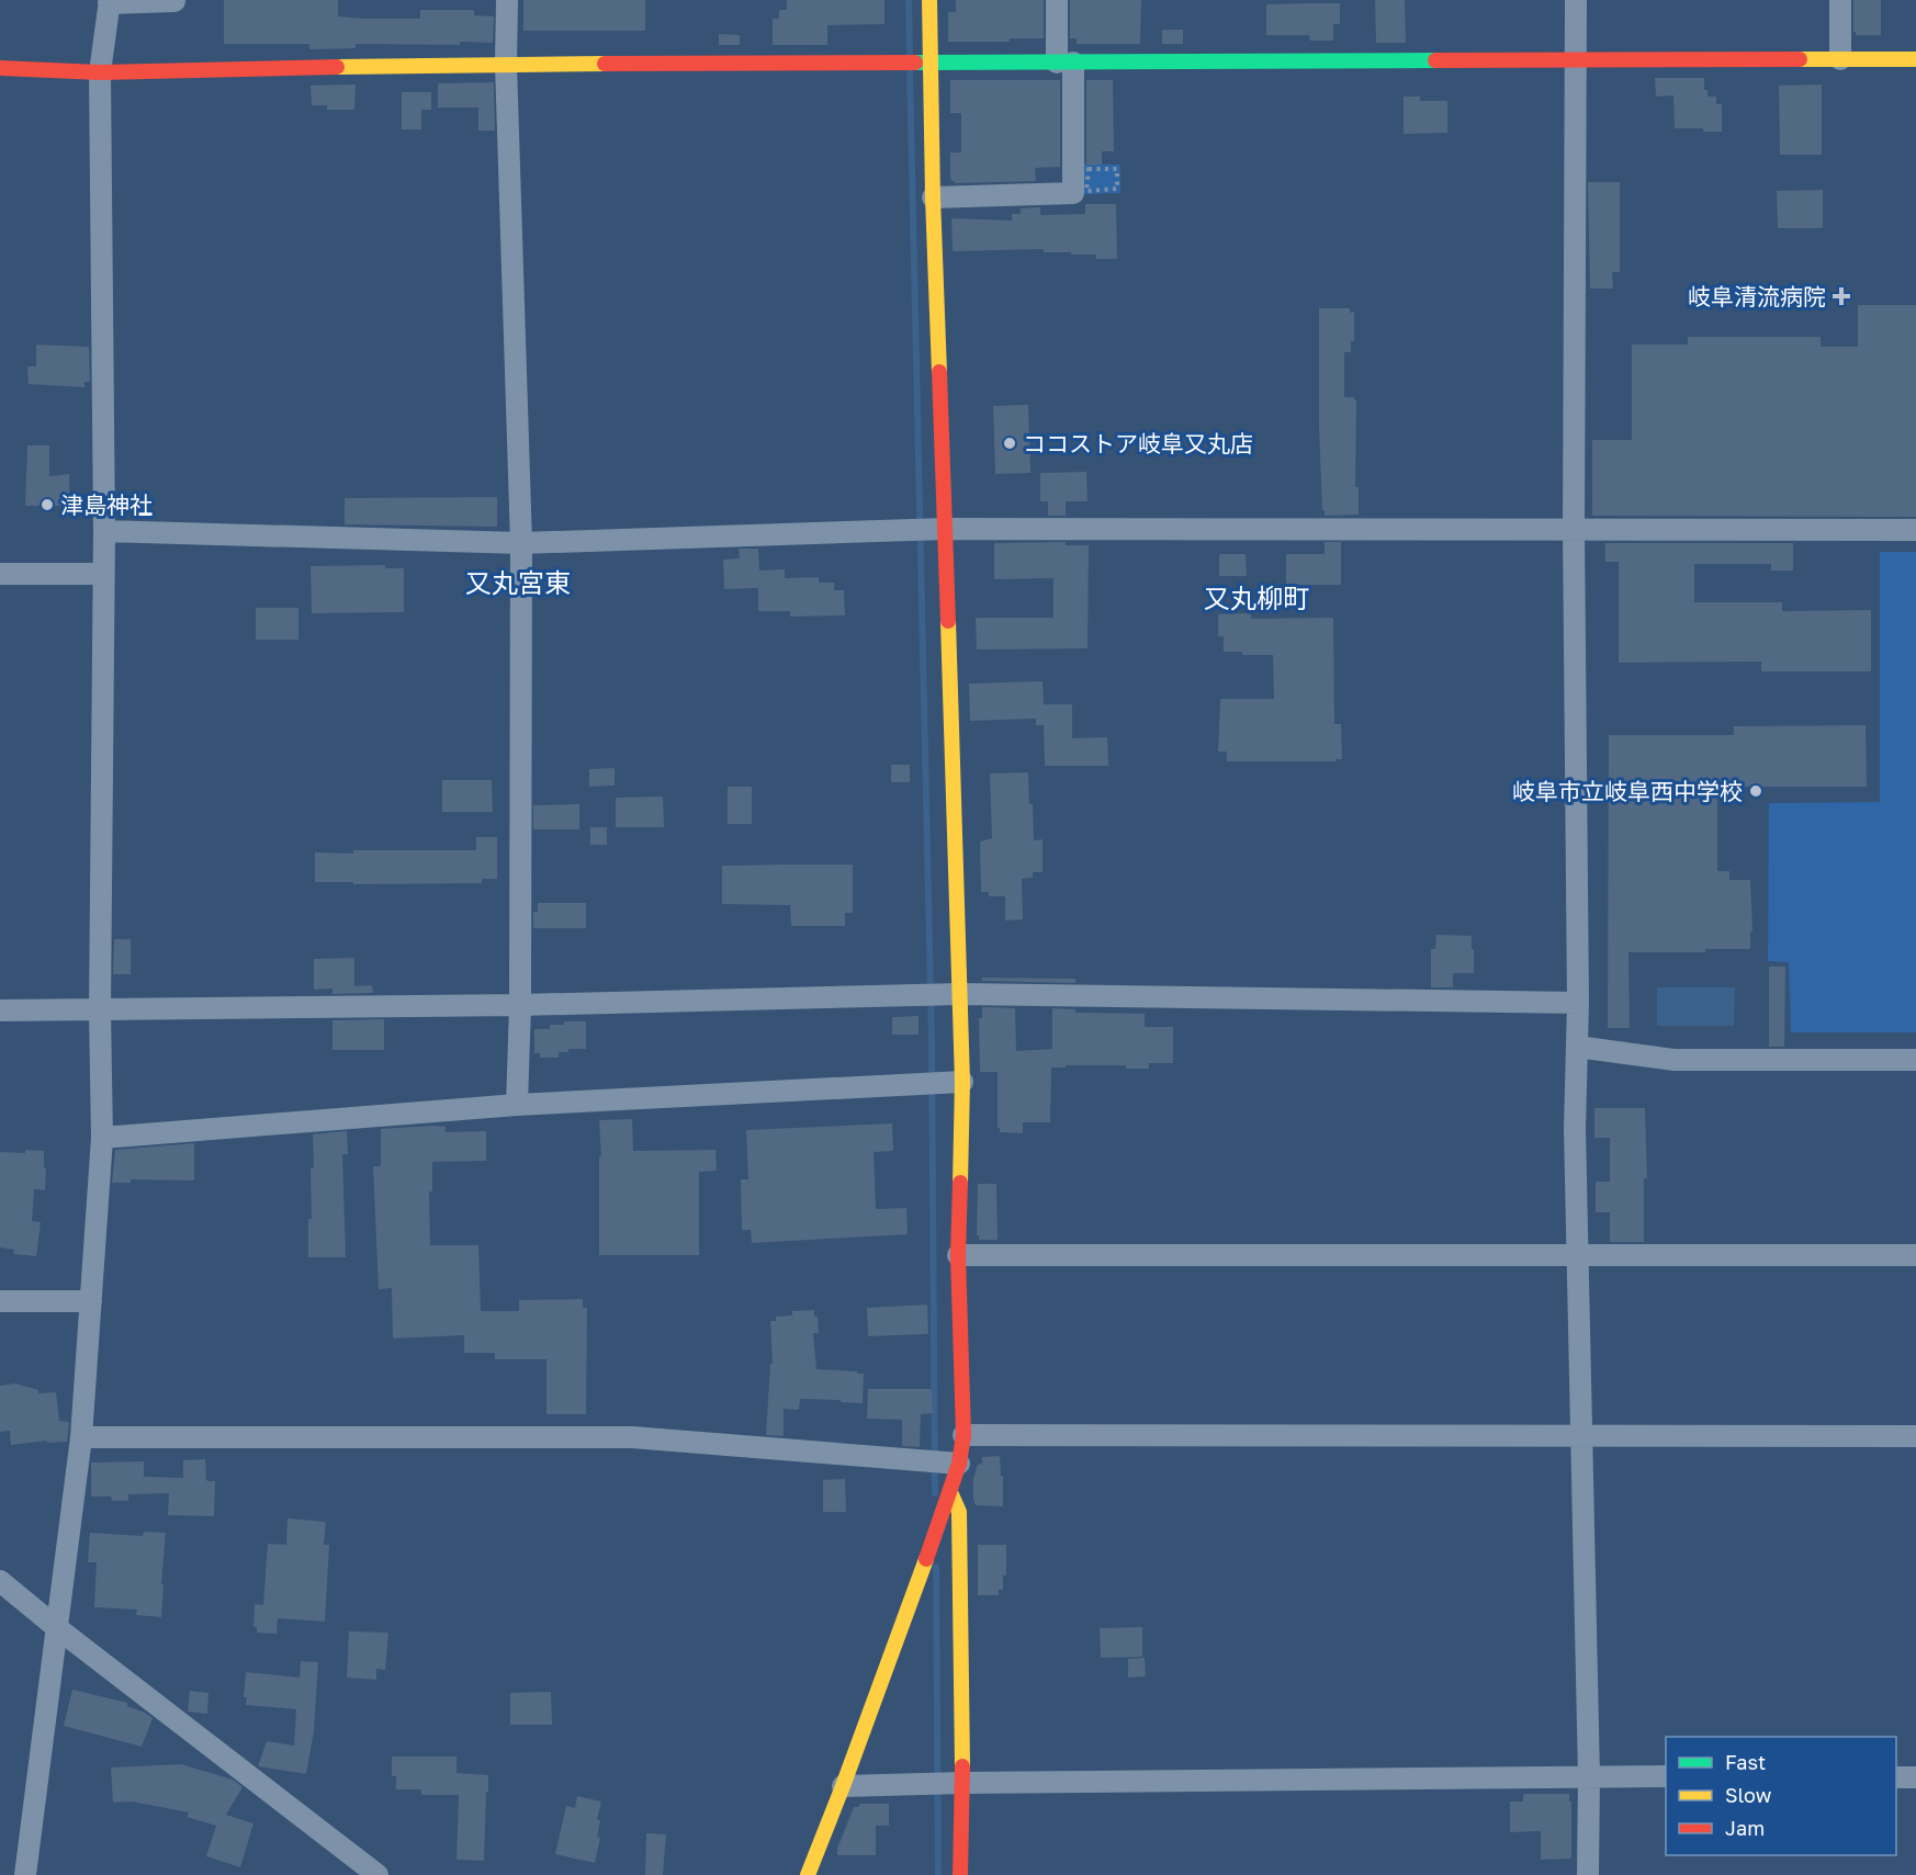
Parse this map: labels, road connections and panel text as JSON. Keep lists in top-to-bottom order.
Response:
{
  "districts": ["又丸宮東", "又丸柳町"],
  "places": {
    "health": ["岐阜清流病院"],
    "other": ["ココストア岐阜又丸店", "津島神社", "岐阜市立岐阜西中学校"]
  },
  "legend": ["Fast", "Slow", "Jam"]
}
